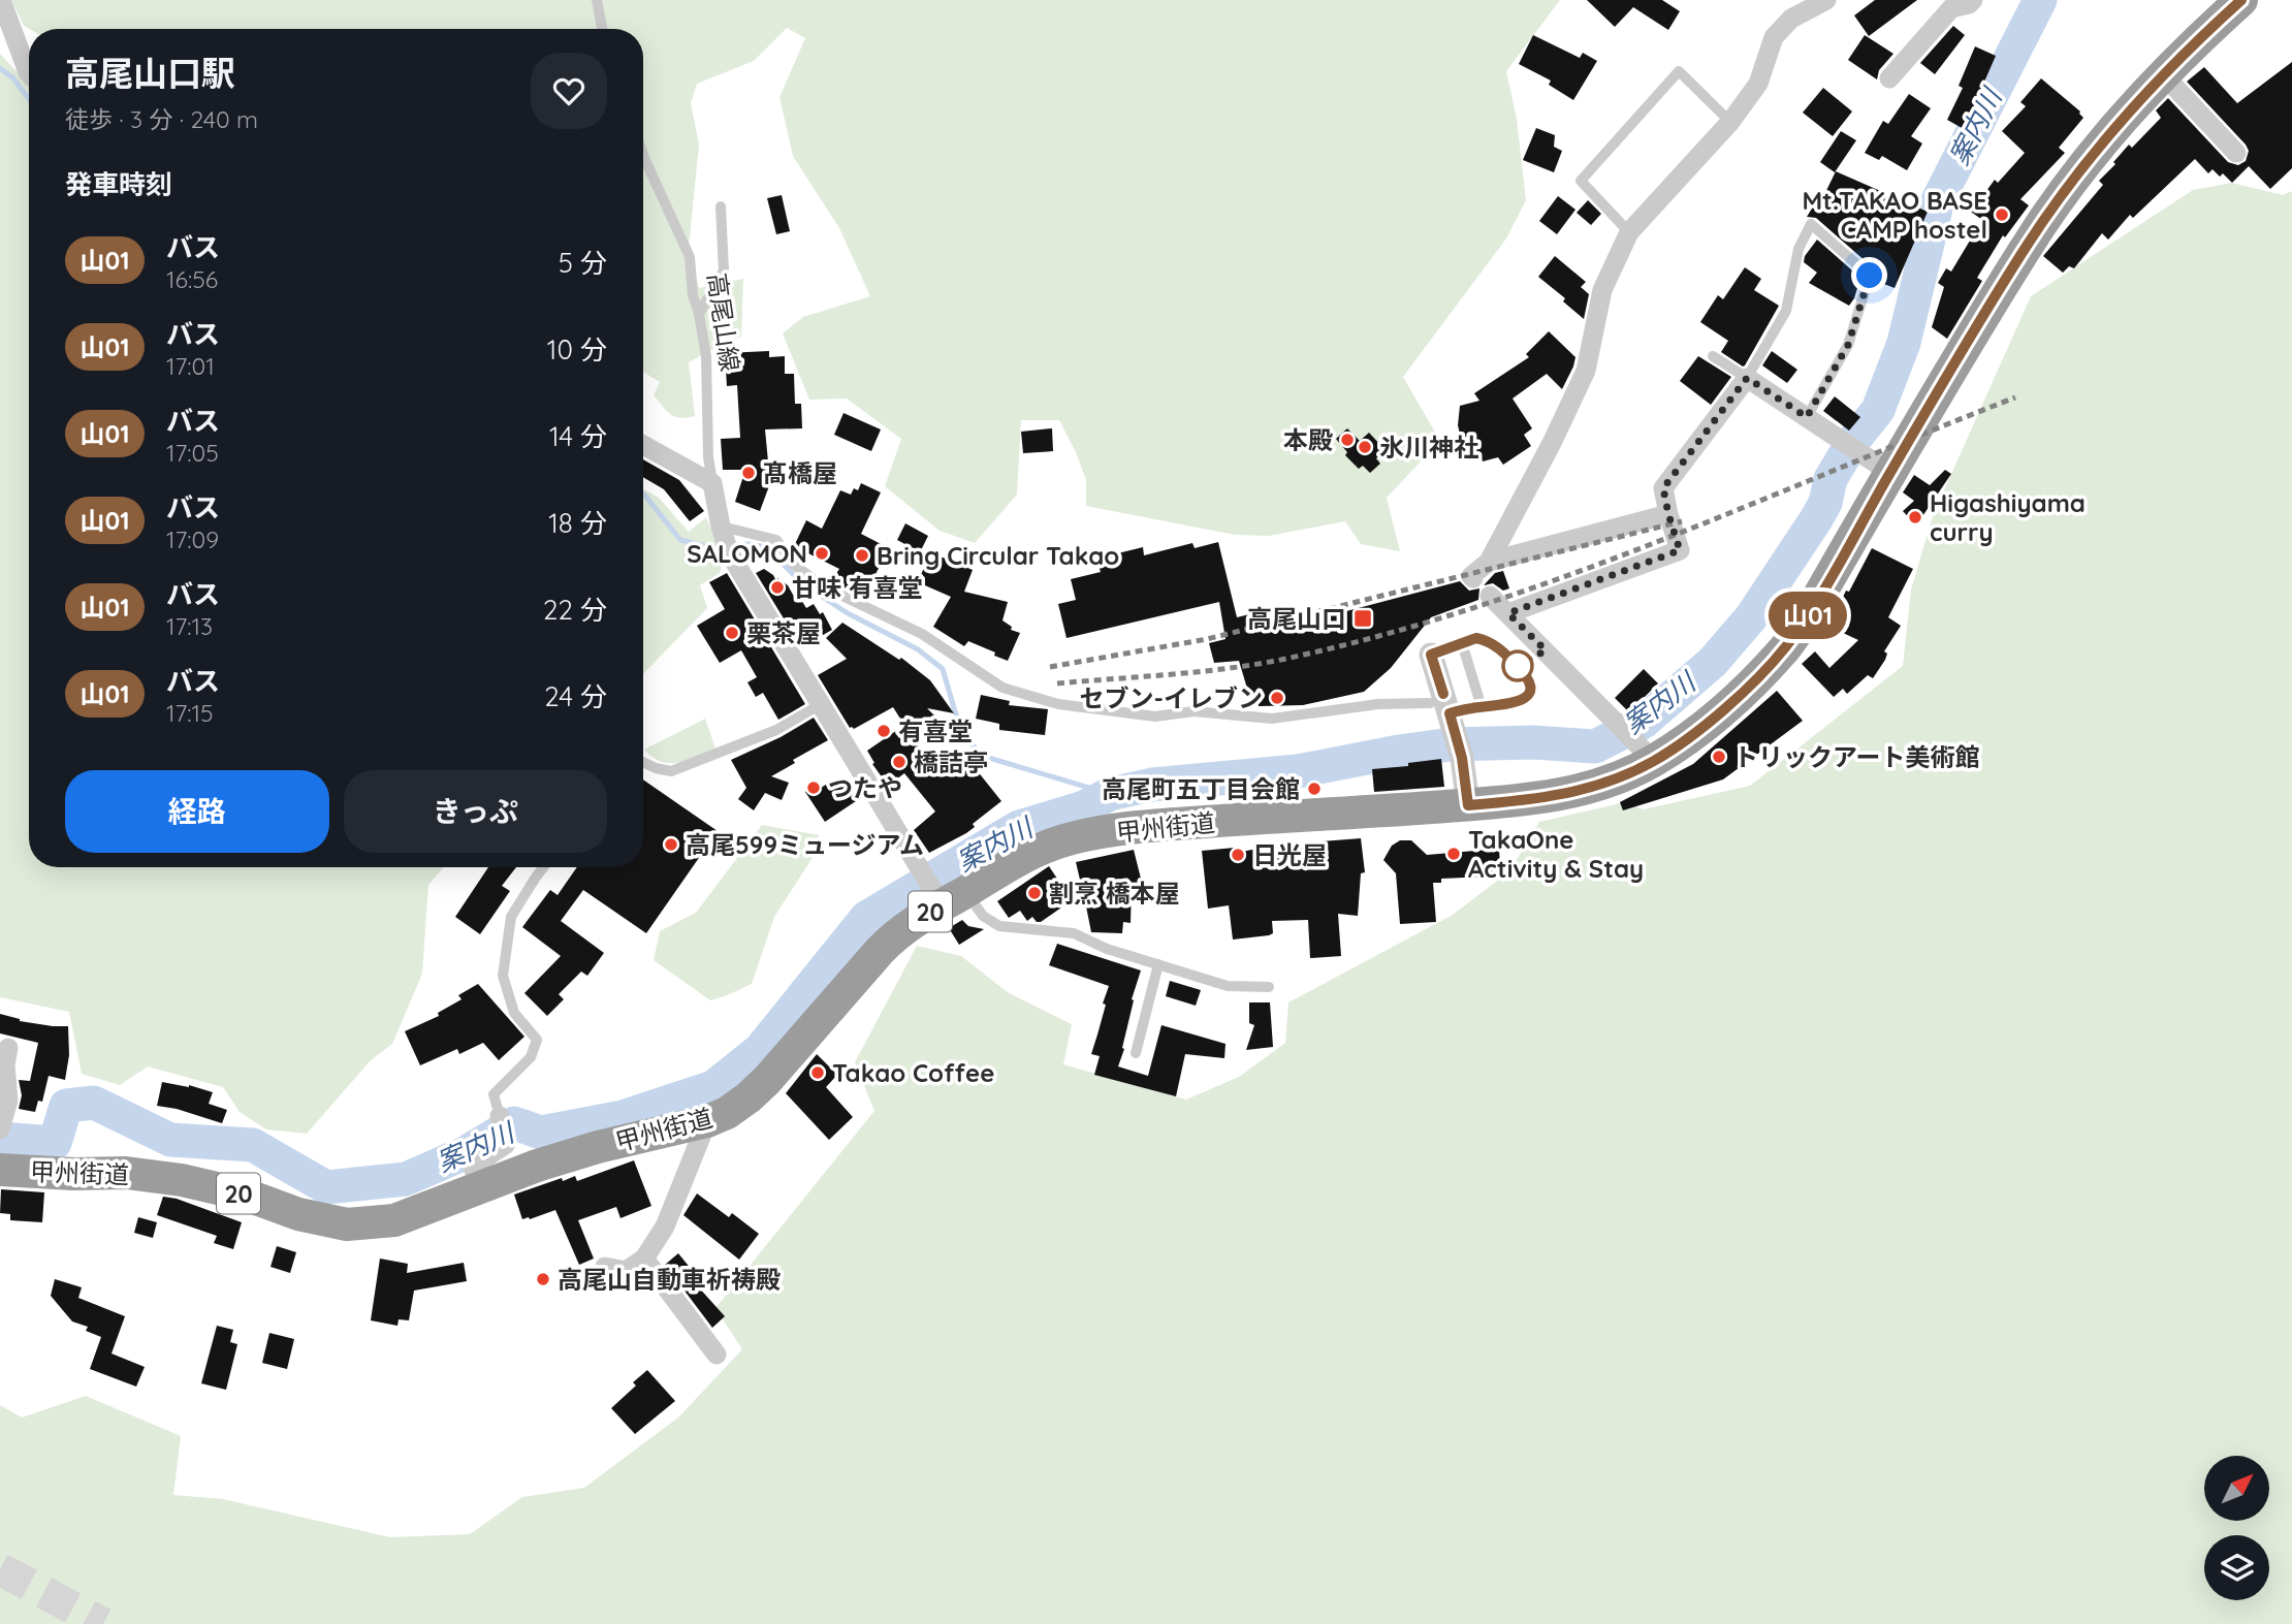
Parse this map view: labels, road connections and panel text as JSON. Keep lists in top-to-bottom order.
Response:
{
  "streets": {
    "highway": ["甲州街道", "20"],
    "street": ["高尾山線"]
  },
  "crossings": [
    ["高尾山線", "甲州街道"]
  ],
  "water": ["案内川"],
  "places": {
    "other": [
      "Mt.TAKAO BASE CAMP hostel",
      "本殿",
      "氷川神社",
      "髙橋屋",
      "Higashiyama curry",
      "SALOMON",
      "Bring Circular Takao",
      "甘味 有喜堂",
      "栗茶屋",
      "セブン-イレブン",
      "有喜堂",
      "トリックアート美術館",
      "橋詰亭",
      "つたや",
      "高尾町五丁目会館",
      "高尾599ミュージアム",
      "TakaOne Activity & Stay",
      "日光屋",
      "割烹 橋本屋",
      "Takao Coffee",
      "高尾山自動車祈祷殿"
    ],
    "transit": ["高尾山口"]
  },
  "lines": ["bus line 山01"],
  "north": "top right",
  "page": {
    "on_map": "山01",
    "heading": [
      ["高尾山口駅", "徒歩 · 3 分 · 240 m"],
      "発車時刻"
    ],
    "list": [
      {
        "mark": "山01",
        "name": "バス",
        "note": "16:56",
        "value": "5 分"
      },
      {
        "mark": "山01",
        "name": "バス",
        "note": "17:01",
        "value": "10 分"
      },
      {
        "mark": "山01",
        "name": "バス",
        "note": "17:05",
        "value": "14 分"
      },
      {
        "mark": "山01",
        "name": "バス",
        "note": "17:09",
        "value": "18 分"
      },
      {
        "mark": "山01",
        "name": "バス",
        "note": "17:13",
        "value": "22 分"
      },
      {
        "mark": "山01",
        "name": "バス",
        "note": "17:15",
        "value": "24 分"
      }
    ],
    "buttons": ["経路", "きっぷ"]
  }
}
